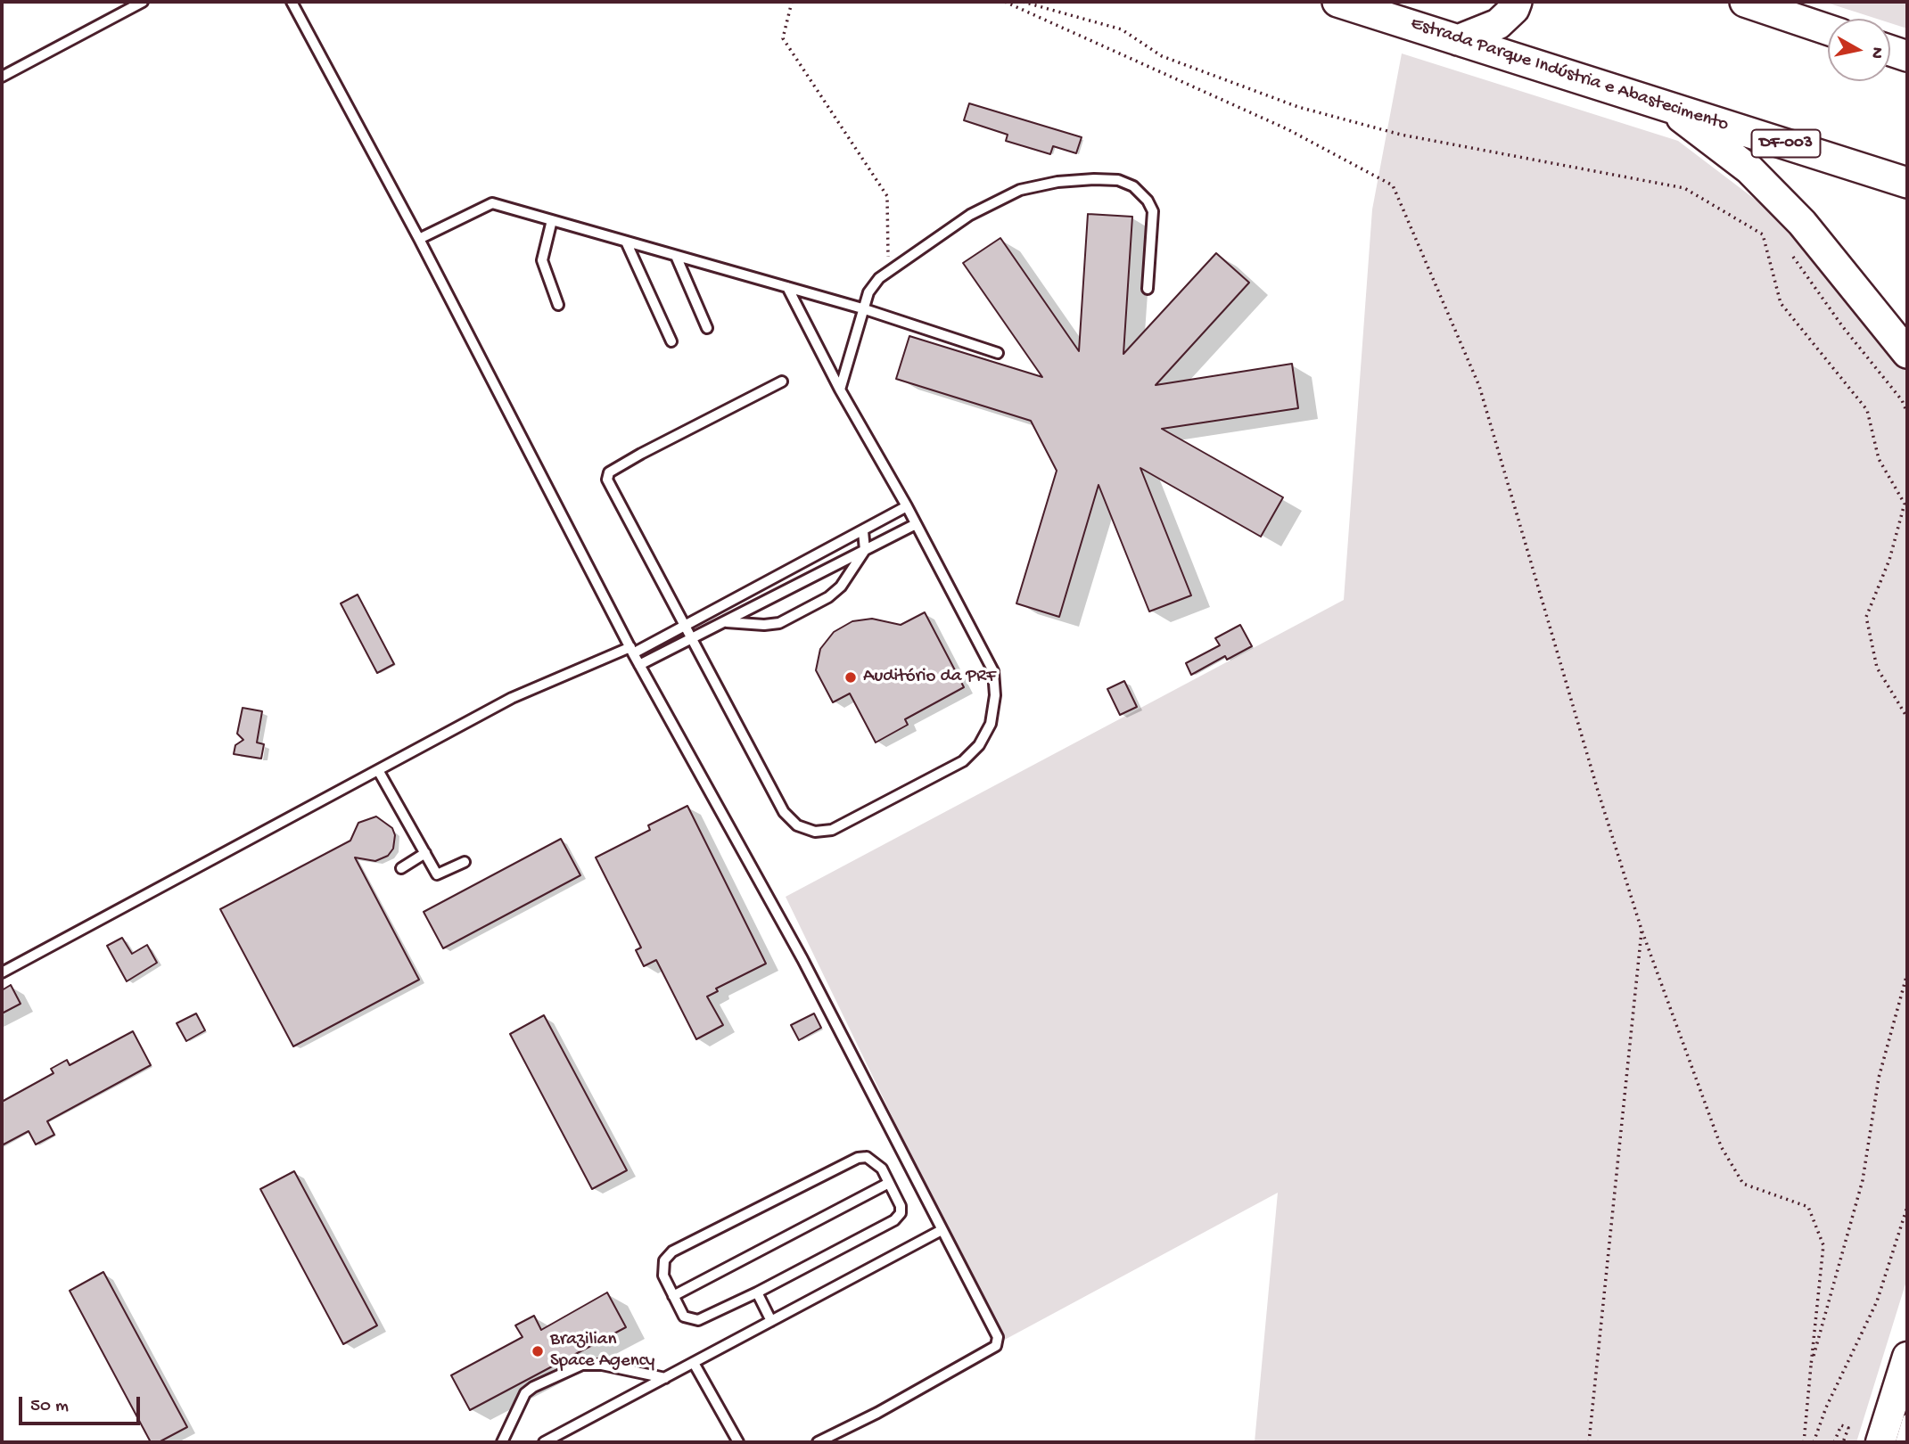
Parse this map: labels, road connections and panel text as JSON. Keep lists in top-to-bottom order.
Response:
{
  "streets": {
    "highway": ["Estrada Parque Indústria e Abastecimento", "DF-003"]
  },
  "places": ["Auditório da PRF", "Brazilian Space Agency"],
  "scale_bar": "50 m",
  "north": "right"
}
